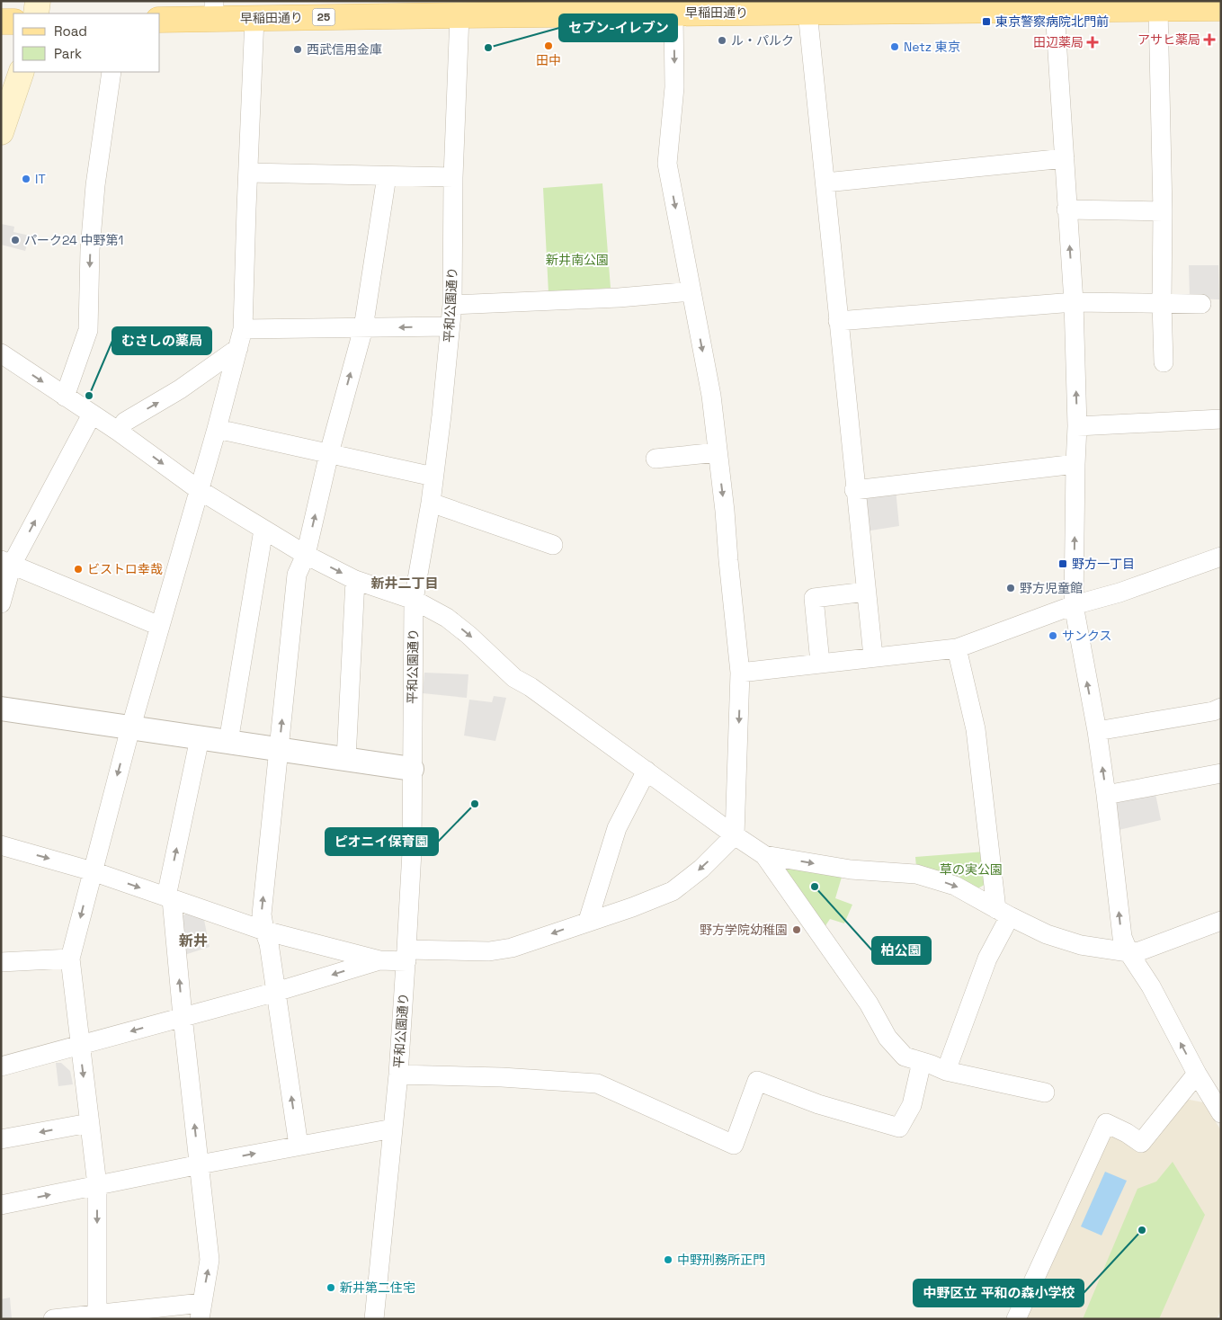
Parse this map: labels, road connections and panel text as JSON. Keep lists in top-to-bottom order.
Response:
{
  "streets": {
    "main road": ["早稲田通り", "25"],
    "street": ["平和公園通り"]
  },
  "crossings": [
    ["早稲田通り", "平和公園通り"]
  ],
  "districts": ["新井二丁目", "新井"],
  "parks": ["新井南公園", "草の実公園"],
  "places": {
    "transit": ["東京警察病院北門前", "野方一丁目"],
    "health": ["アサヒ薬局", "田辺薬局"],
    "other": [
      "ル・パルク",
      "田中",
      "Netz 東京",
      "セブン-イレブン",
      "西武信用金庫",
      "IT",
      "パーク24 中野第1",
      "むさしの薬局",
      "ビストロ幸哉",
      "野方児童館",
      "サンクス",
      "ピオニイ保育園",
      "柏公園",
      "野方学院幼稚園",
      "中野区立 平和の森小学校",
      "中野刑務所正門",
      "新井第二住宅"
    ]
  },
  "legend": ["Road", "Park"]
}
